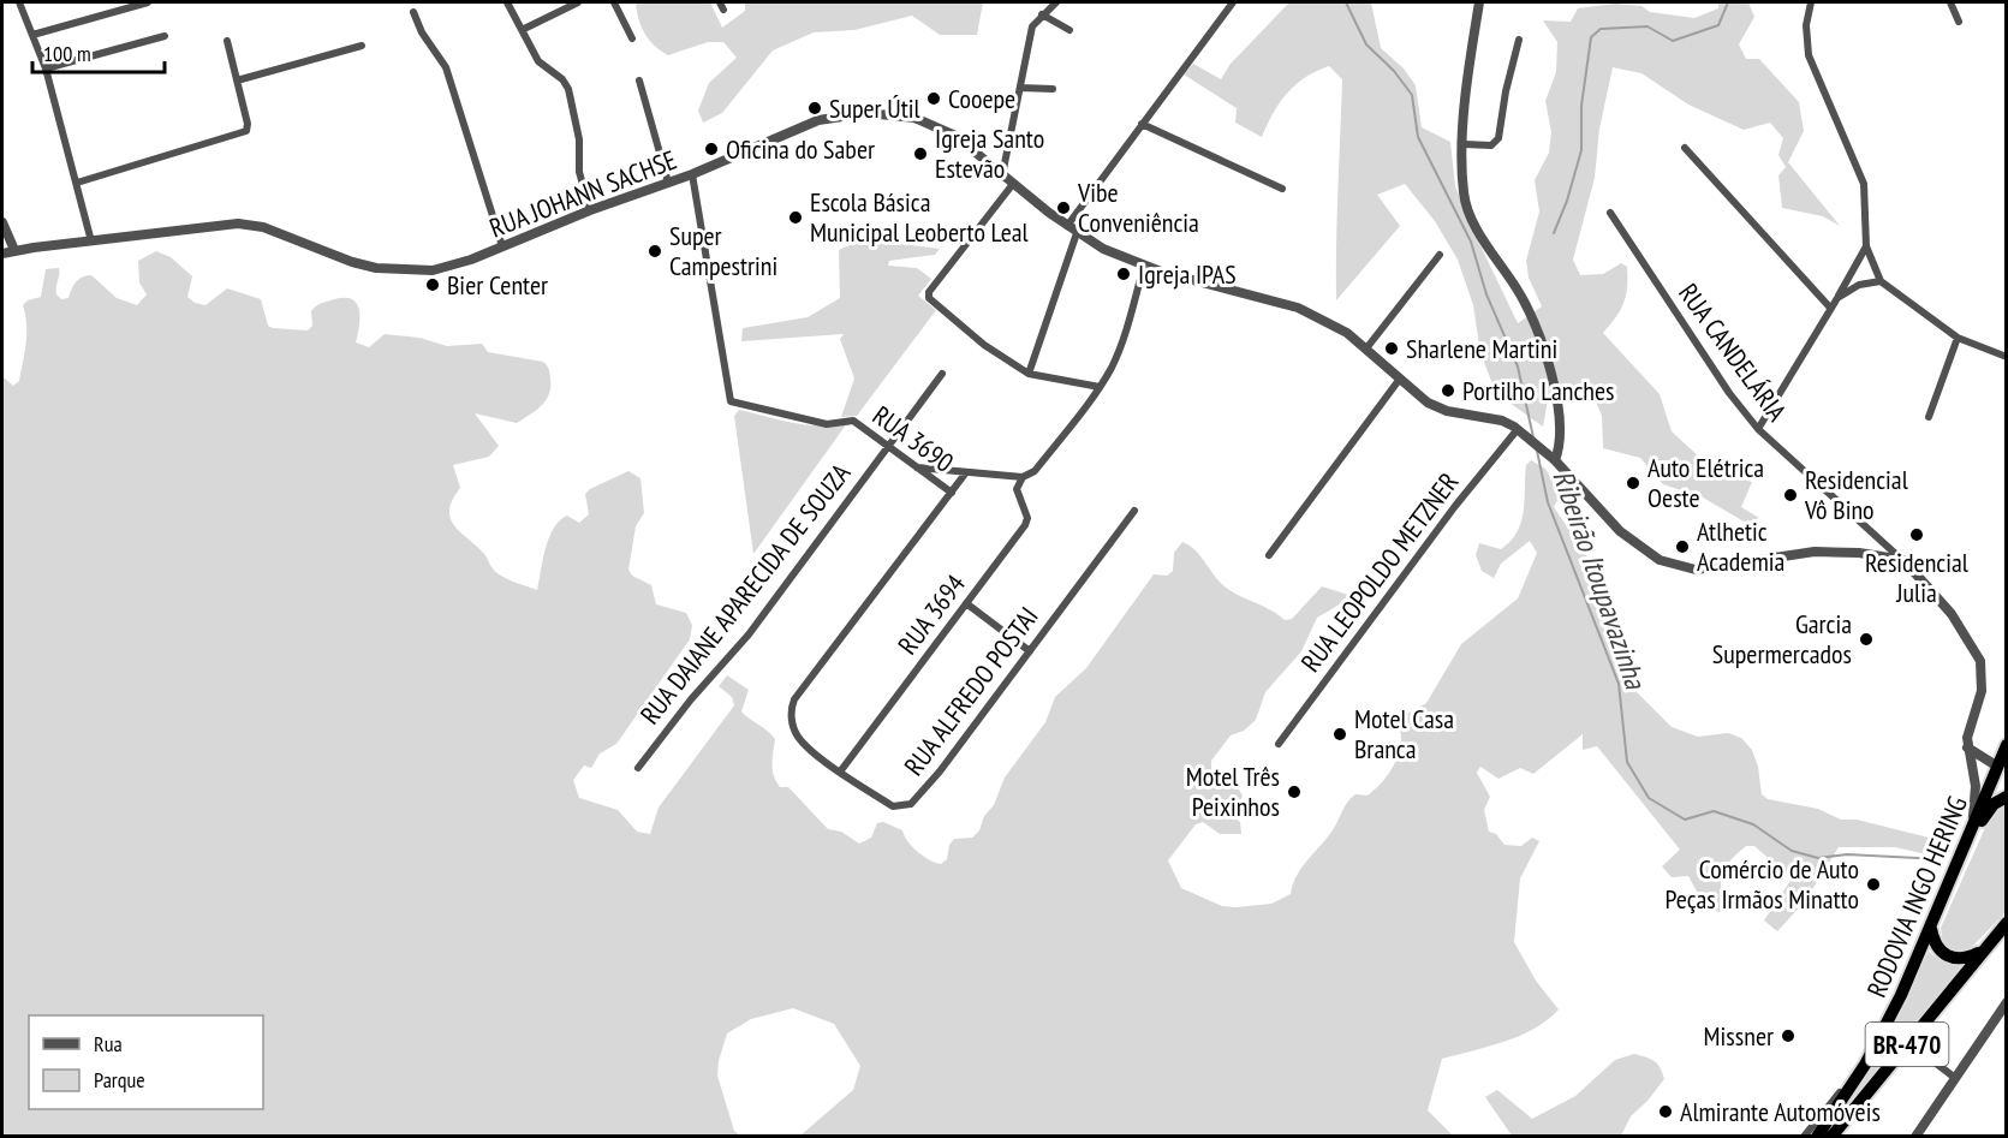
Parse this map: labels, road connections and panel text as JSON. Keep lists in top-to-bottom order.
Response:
{
  "streets": {
    "highway": ["RODOVIA INGO HERING", "BR-470"],
    "street": [
      "RUA JOHANN SACHSE",
      "RUA CANDELÁRIA",
      "RUA 3690",
      "RUA LEOPOLDO METZNER",
      "RUA DAIANE APARECIDA DE SOUZA",
      "RUA 3694",
      "RUA ALFREDO POSTAI"
    ]
  },
  "crossings": [
    ["RUA JOHANN SACHSE", "RUA CANDELÁRIA"],
    ["RUA JOHANN SACHSE", "RUA 3690"],
    ["RUA JOHANN SACHSE", "RUA LEOPOLDO METZNER"],
    ["RUA 3690", "RUA DAIANE APARECIDA DE SOUZA"],
    ["RUA 3690", "RUA ALFREDO POSTAI"],
    ["RUA 3694", "RUA ALFREDO POSTAI"]
  ],
  "water": ["Ribeirão Itoupavazinha"],
  "places": [
    "Cooepe",
    "Super Útil",
    "Oficina do Saber",
    "Igreja Santo Estevão",
    "Vibe Conveniência",
    "Escola Básica Municipal Leoberto Leal",
    "Super Campestrini",
    "Igreja IPAS",
    "Bier Center",
    "Sharlene Martini",
    "Portilho Lanches",
    "Auto Elétrica Oeste",
    "Residencial Vô Bino",
    "Residencial Julia",
    "Atlhetic Academia",
    "Garcia Supermercados",
    "Motel Casa Branca",
    "Motel Três Peixinhos",
    "Comércio de Auto Peças Irmãos Minatto",
    "Missner",
    "Almirante Automóveis"
  ],
  "legend": ["Rua", "Parque"],
  "scale_bar": "100 m"
}
